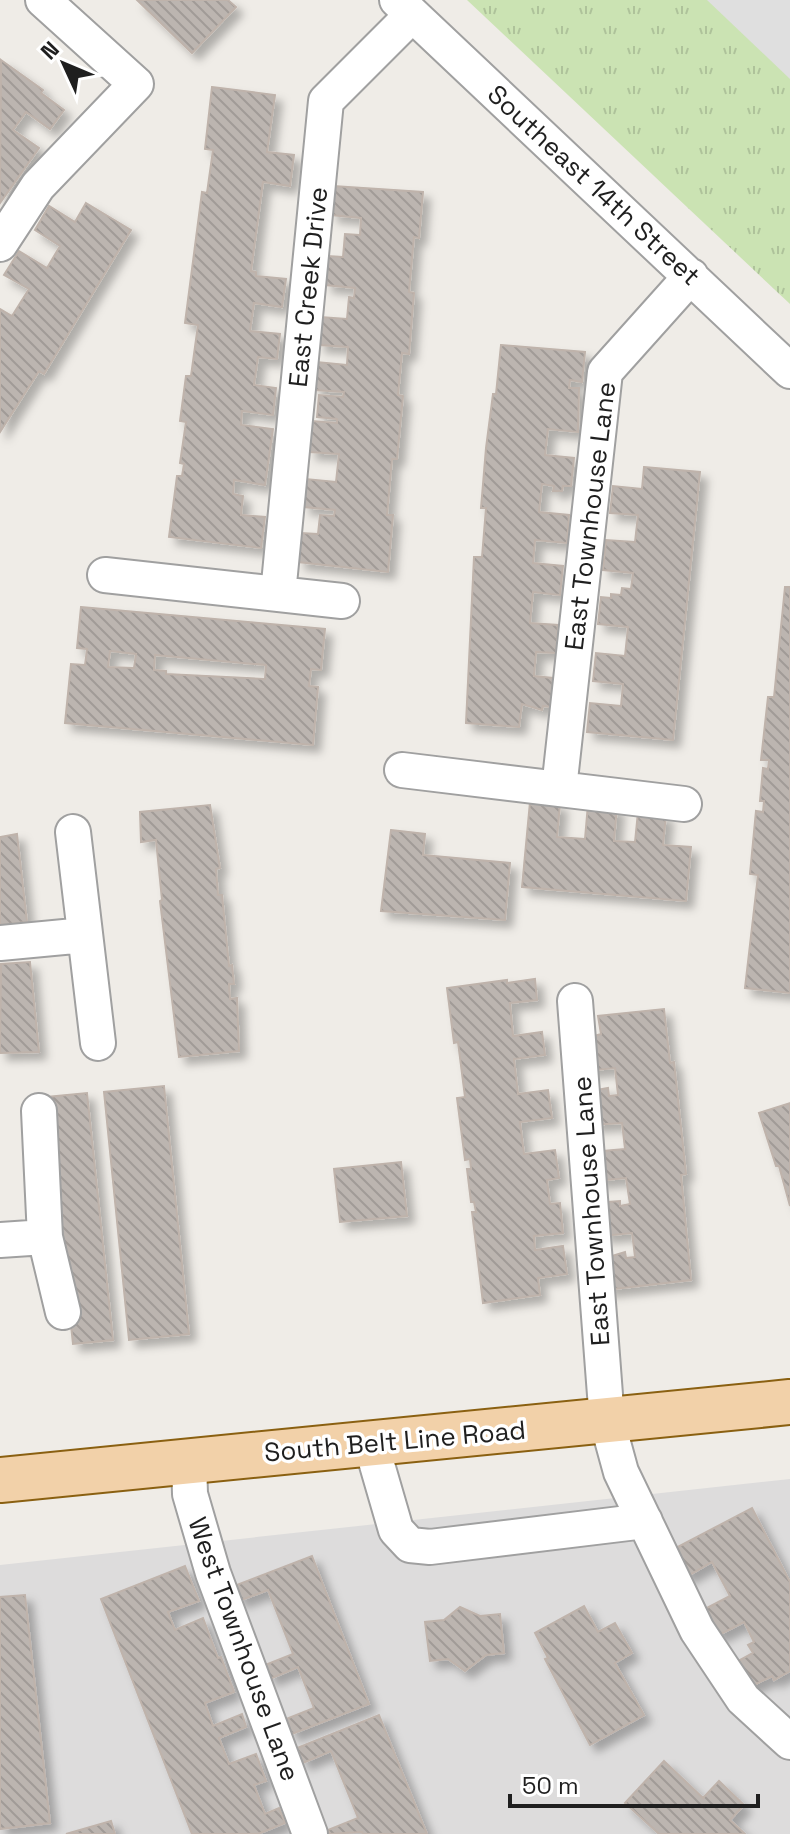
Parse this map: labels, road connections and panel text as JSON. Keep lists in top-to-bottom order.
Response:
{
  "streets": {
    "main road": ["South Belt Line Road"],
    "street": [
      "Southeast 14th Street",
      "East Creek Drive",
      "East Townhouse Lane",
      "West Townhouse Lane"
    ]
  },
  "crossings": [
    ["Southeast 14th Street", "East Creek Drive"],
    ["Southeast 14th Street", "East Townhouse Lane"],
    ["East Townhouse Lane", "South Belt Line Road"],
    ["South Belt Line Road", "West Townhouse Lane"]
  ],
  "scale_bar": "50 m",
  "north": "top left"
}
